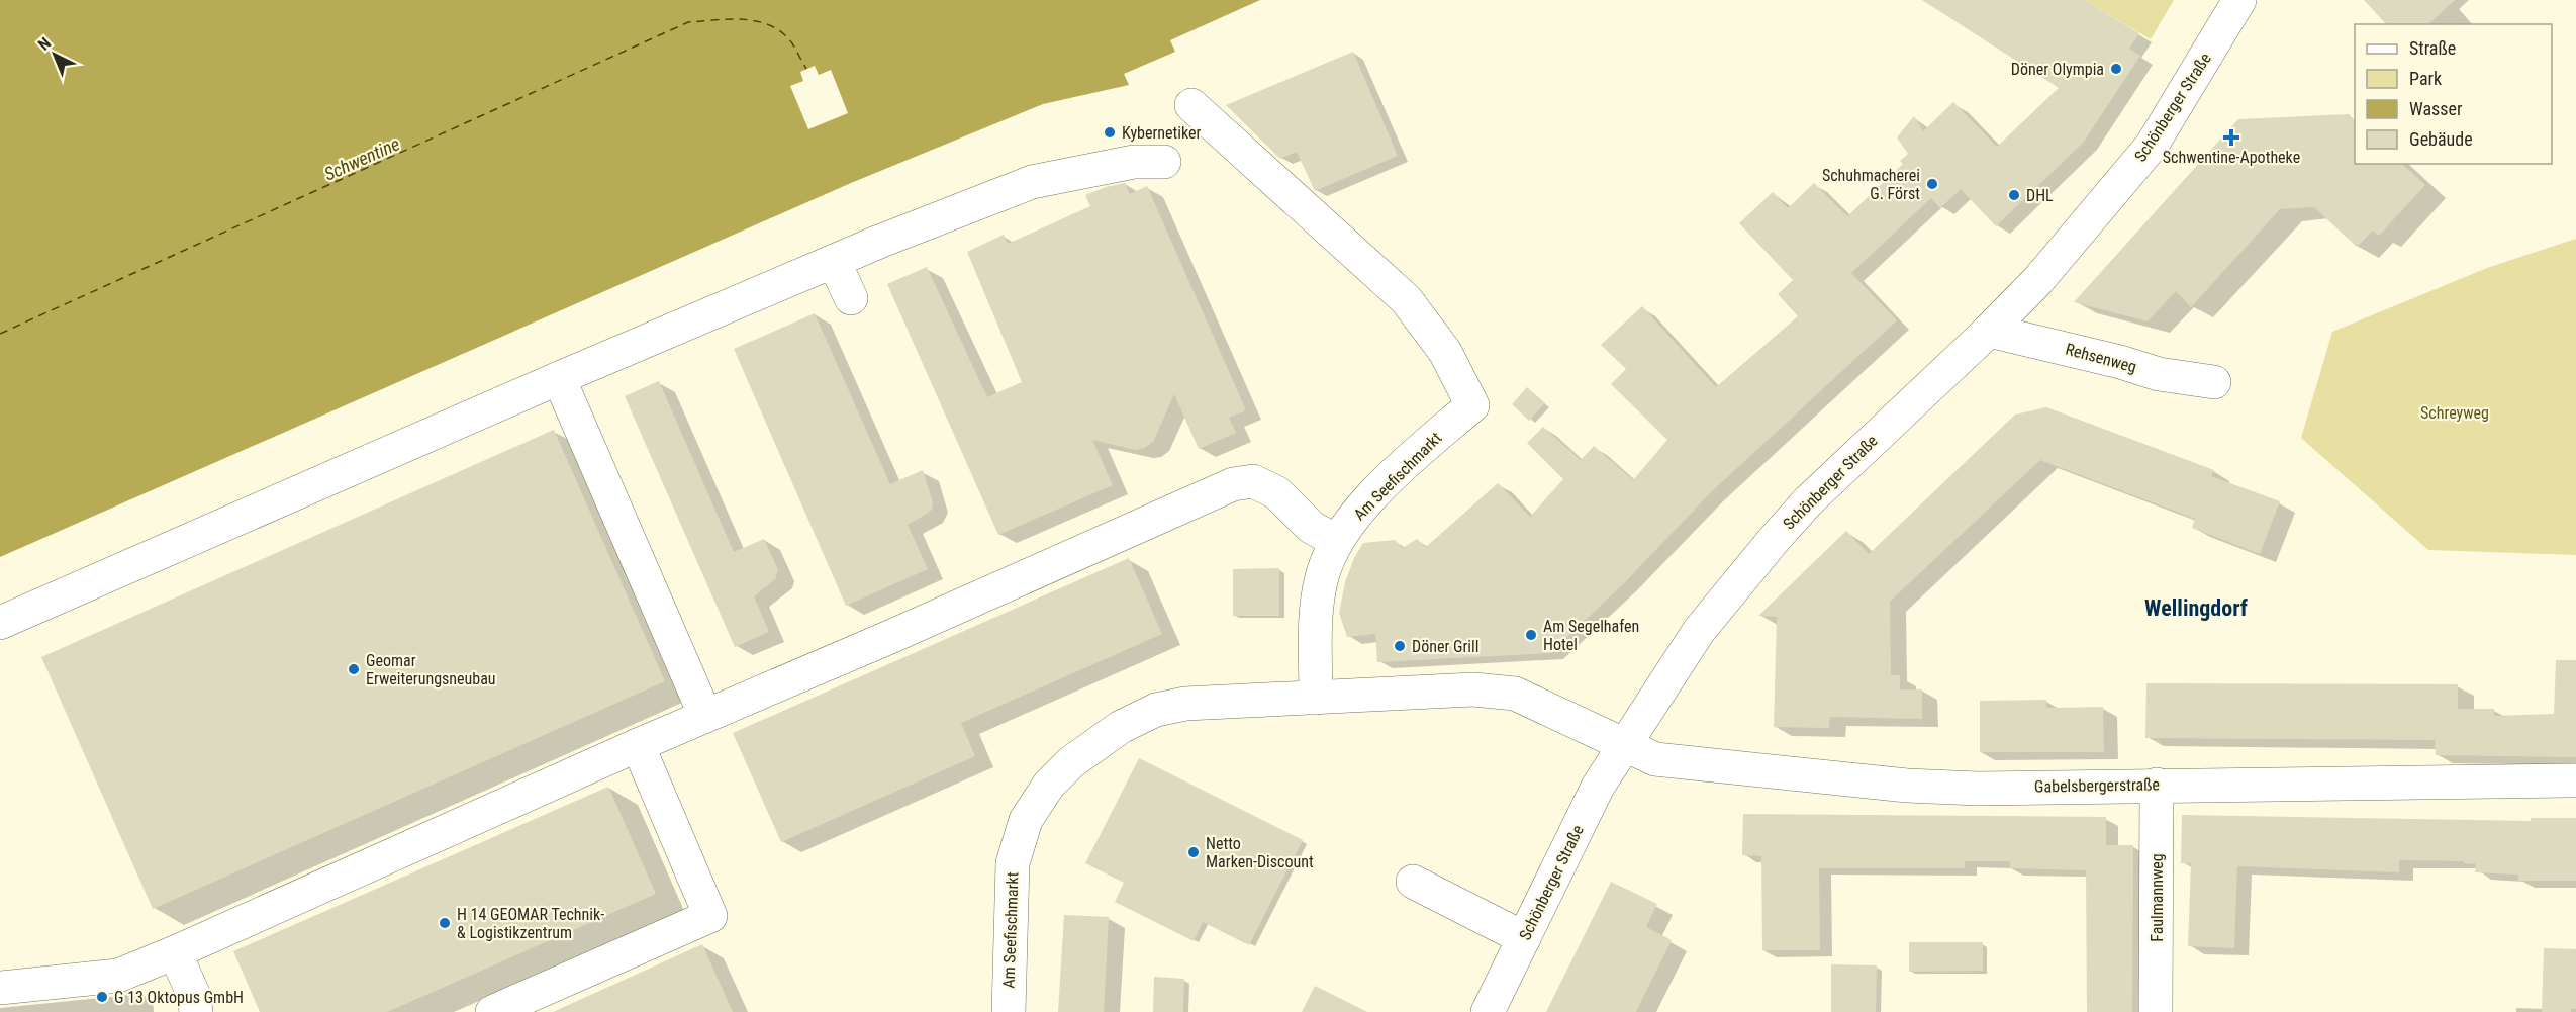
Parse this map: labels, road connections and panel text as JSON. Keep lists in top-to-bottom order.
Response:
{
  "streets": {
    "street": [
      "Schönberger Straße",
      "Rehsenweg",
      "Am Seefischmarkt",
      "Gabelsbergerstraße",
      "Faulmannweg"
    ]
  },
  "crossings": [
    ["Schönberger Straße", "Rehsenweg"],
    ["Schönberger Straße", "Am Seefischmarkt"],
    ["Schönberger Straße", "Gabelsbergerstraße"],
    ["Am Seefischmarkt", "Gabelsbergerstraße"],
    ["Gabelsbergerstraße", "Faulmannweg"]
  ],
  "districts": ["Wellingdorf"],
  "water": ["Schwentine"],
  "parks": ["Schreyweg"],
  "places": {
    "other": [
      "Döner Olympia",
      "Kybernetiker",
      "Schuhmacherei G. Först",
      "DHL",
      "Am Segelhafen Hotel",
      "Döner Grill",
      "Geomar Erweiterungsneubau",
      "Netto Marken-Discount",
      "H 14 GEOMAR Technik- & Logistikzentrum",
      "G 13 Oktopus GmbH"
    ],
    "health": ["Schwentine-Apotheke"]
  },
  "legend": [
    "Straße",
    "Park",
    "Wasser",
    "Gebäude"
  ],
  "north": "top left"
}
